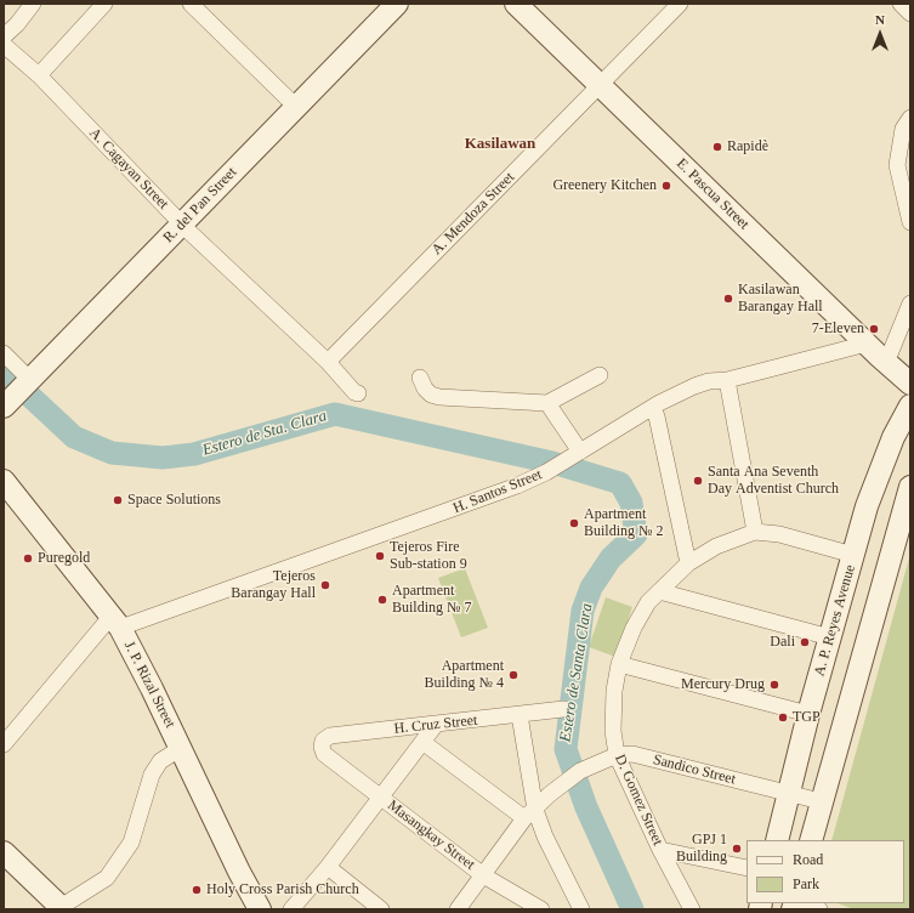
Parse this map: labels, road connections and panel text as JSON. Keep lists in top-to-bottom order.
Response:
{
  "streets": {
    "street": [
      "A. Cagayan Street",
      "E. Pascua Street",
      "R. del Pan Street",
      "A. Mendoza Street",
      "H. Santos Street",
      "A. P. Reyes Avenue",
      "J. P. Rizal Street",
      "H. Cruz Street",
      "Sandico Street",
      "D. Gomez Street",
      "Masangkay Street"
    ]
  },
  "crossings": [
    ["A. Cagayan Street", "R. del Pan Street"],
    ["A. Cagayan Street", "A. Mendoza Street"],
    ["E. Pascua Street", "A. Mendoza Street"],
    ["E. Pascua Street", "H. Santos Street"],
    ["H. Santos Street", "J. P. Rizal Street"],
    ["A. P. Reyes Avenue", "Sandico Street"],
    ["A. P. Reyes Avenue", "D. Gomez Street"],
    ["H. Cruz Street", "Masangkay Street"],
    ["Sandico Street", "D. Gomez Street"],
    ["Sandico Street", "Masangkay Street"]
  ],
  "districts": ["Kasilawan"],
  "water": ["Estero de Sta. Clara", "Estero de Santa Clara"],
  "places": [
    "Rapidè",
    "Greenery Kitchen",
    "Kasilawan Barangay Hall",
    "7-Eleven",
    "Santa Ana Seventh Day Adventist Church",
    "Space Solutions",
    "Apartment Building № 2",
    "Tejeros Fire Sub-station 9",
    "Puregold",
    "Tejeros Barangay Hall",
    "Apartment Building № 7",
    "Dali",
    "Apartment Building № 4",
    "Mercury Drug",
    "TGP",
    "GPJ 1 Building",
    "Holy Cross Parish Church"
  ],
  "legend": ["Road", "Park"],
  "north": "top"
}
